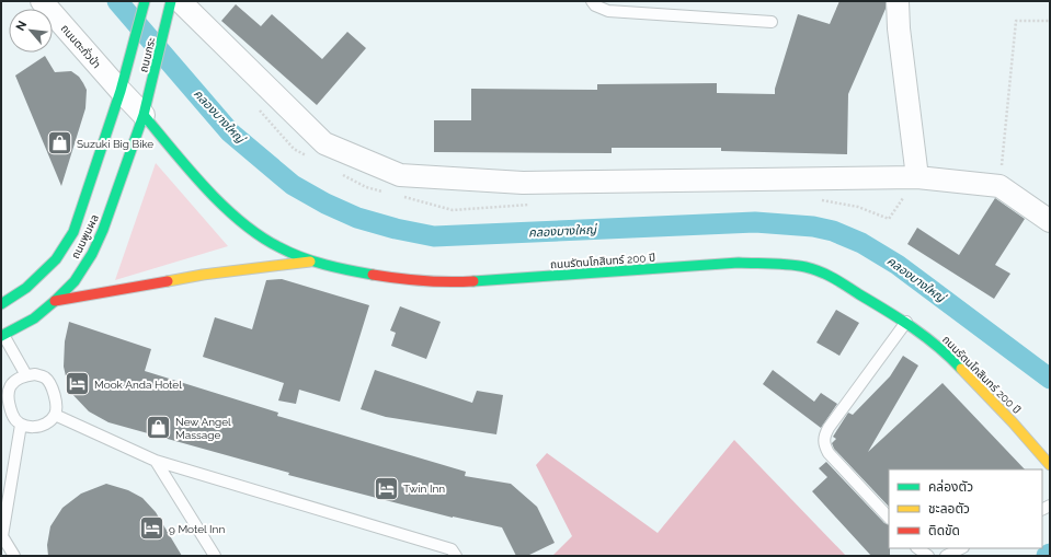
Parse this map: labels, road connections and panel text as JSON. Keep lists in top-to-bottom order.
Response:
{
  "streets": {
    "street": [
      "ถนนตะกั่วป่า",
      "ถนนกระ",
      "ถนนพูนผล",
      "ถนนรัตนโกสินทร์ 200 ปี"
    ]
  },
  "crossings": [
    ["ถนนตะกั่วป่า", "ถนนกระ"],
    ["ถนนตะกั่วป่า", "ถนนพูนผล"],
    ["ถนนตะกั่วป่า", "ถนนรัตนโกสินทร์ 200 ปี"],
    ["ถนนกระ", "ถนนพูนผล"],
    ["ถนนกระ", "ถนนรัตนโกสินทร์ 200 ปี"],
    ["ถนนพูนผล", "ถนนรัตนโกสินทร์ 200 ปี"]
  ],
  "water": ["คลองบางใหญ่"],
  "places": {
    "shop": ["Suzuki Big Bike", "New Angel Massage"],
    "hotel": ["Mook Anda Hotel", "Twin Inn", "9 Motel Inn"]
  },
  "legend": ["คล่องตัว", "ชะลอตัว", "ติดขัด"],
  "north": "top left"
}
